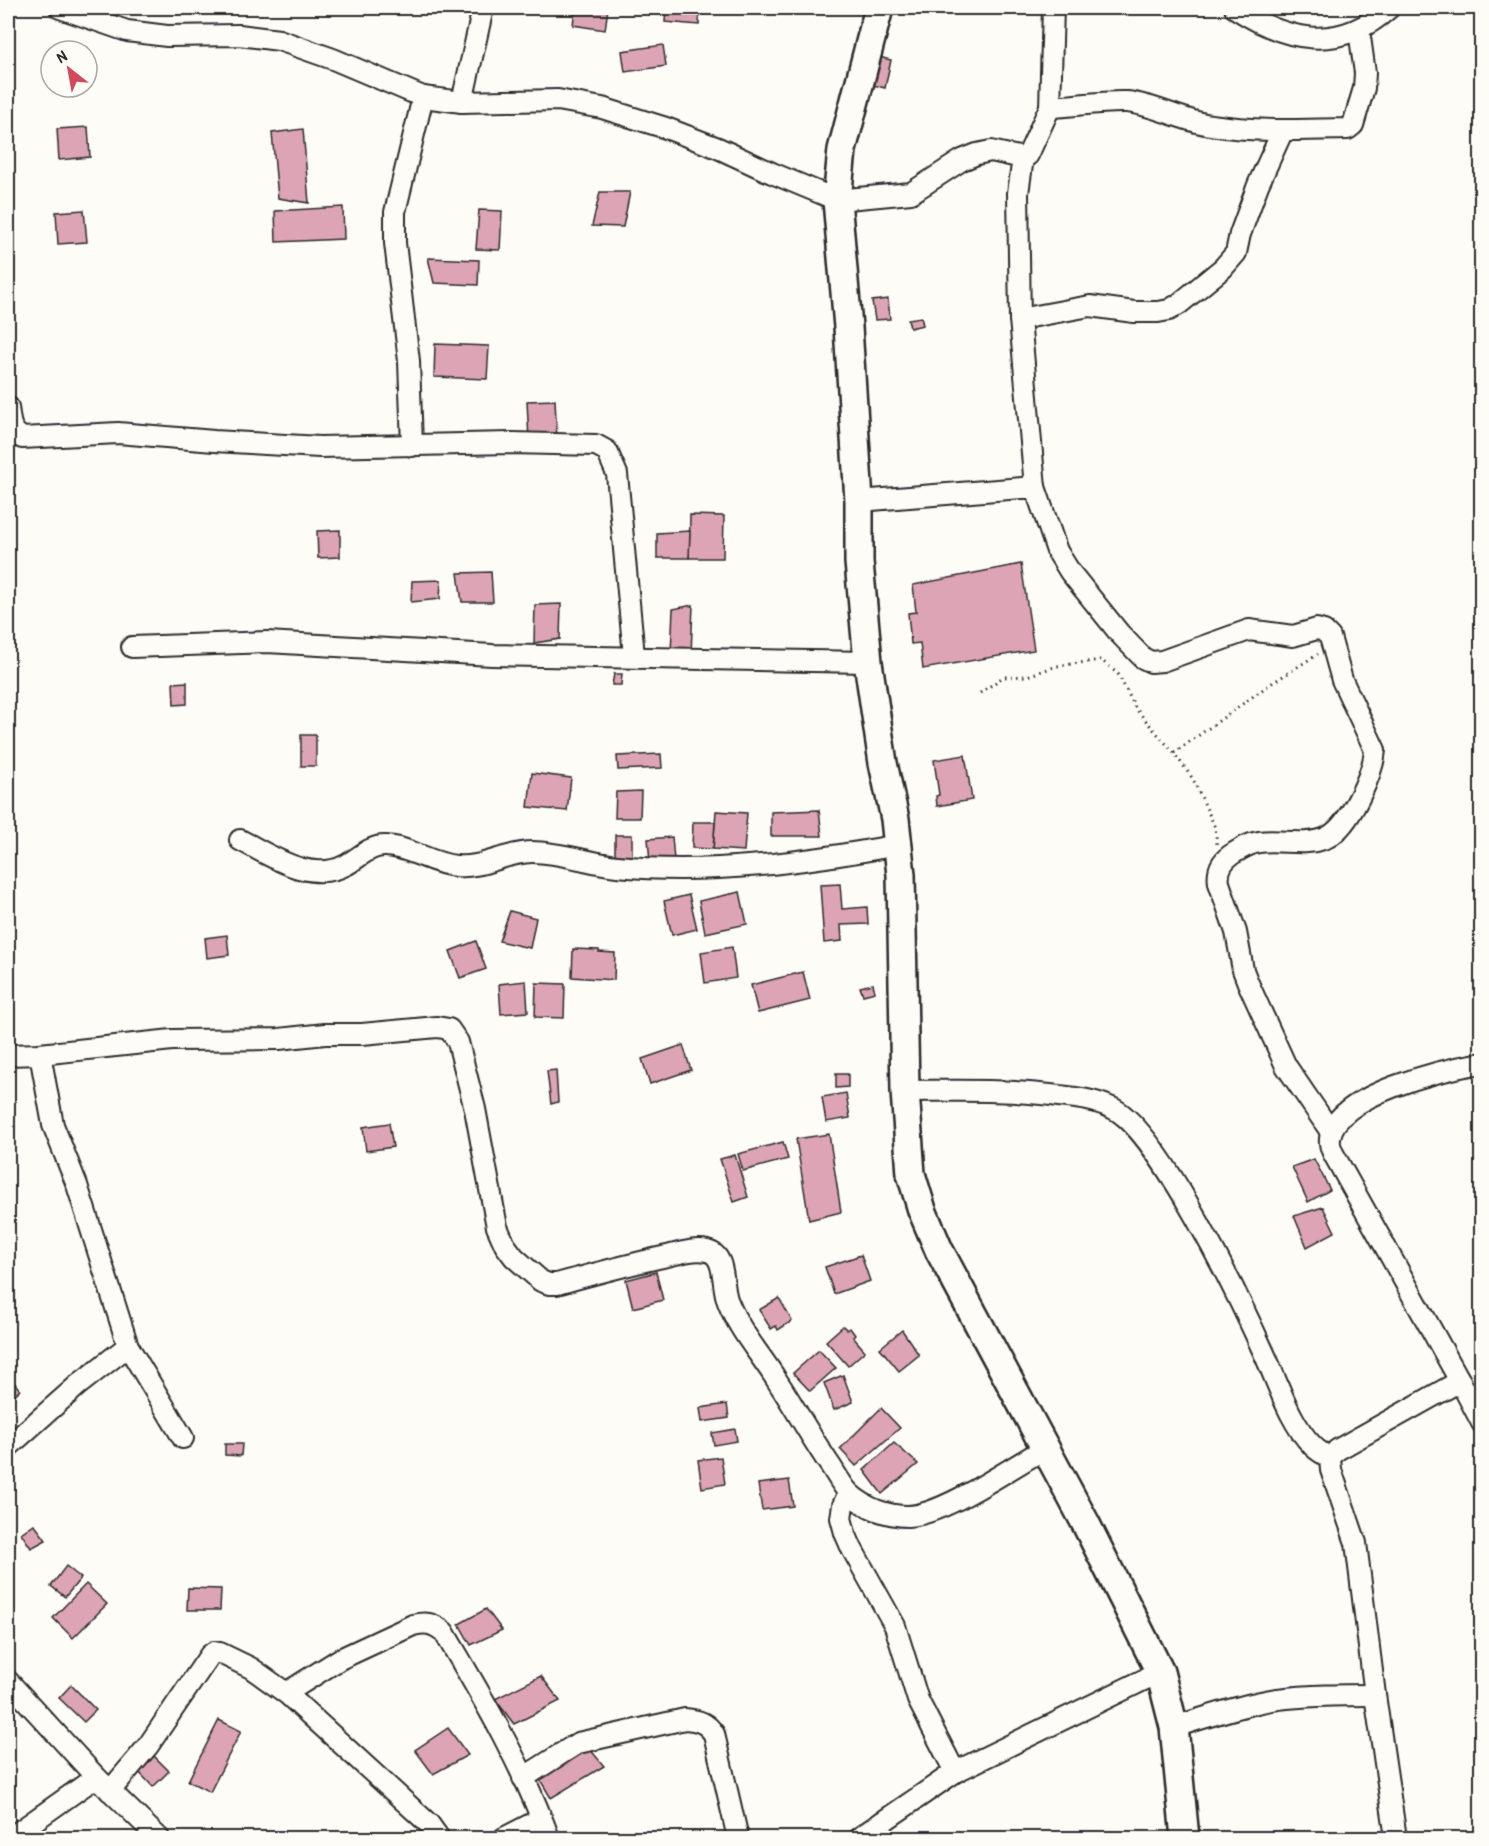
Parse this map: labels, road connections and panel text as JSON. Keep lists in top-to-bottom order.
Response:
{
  "north": "top left"
}
